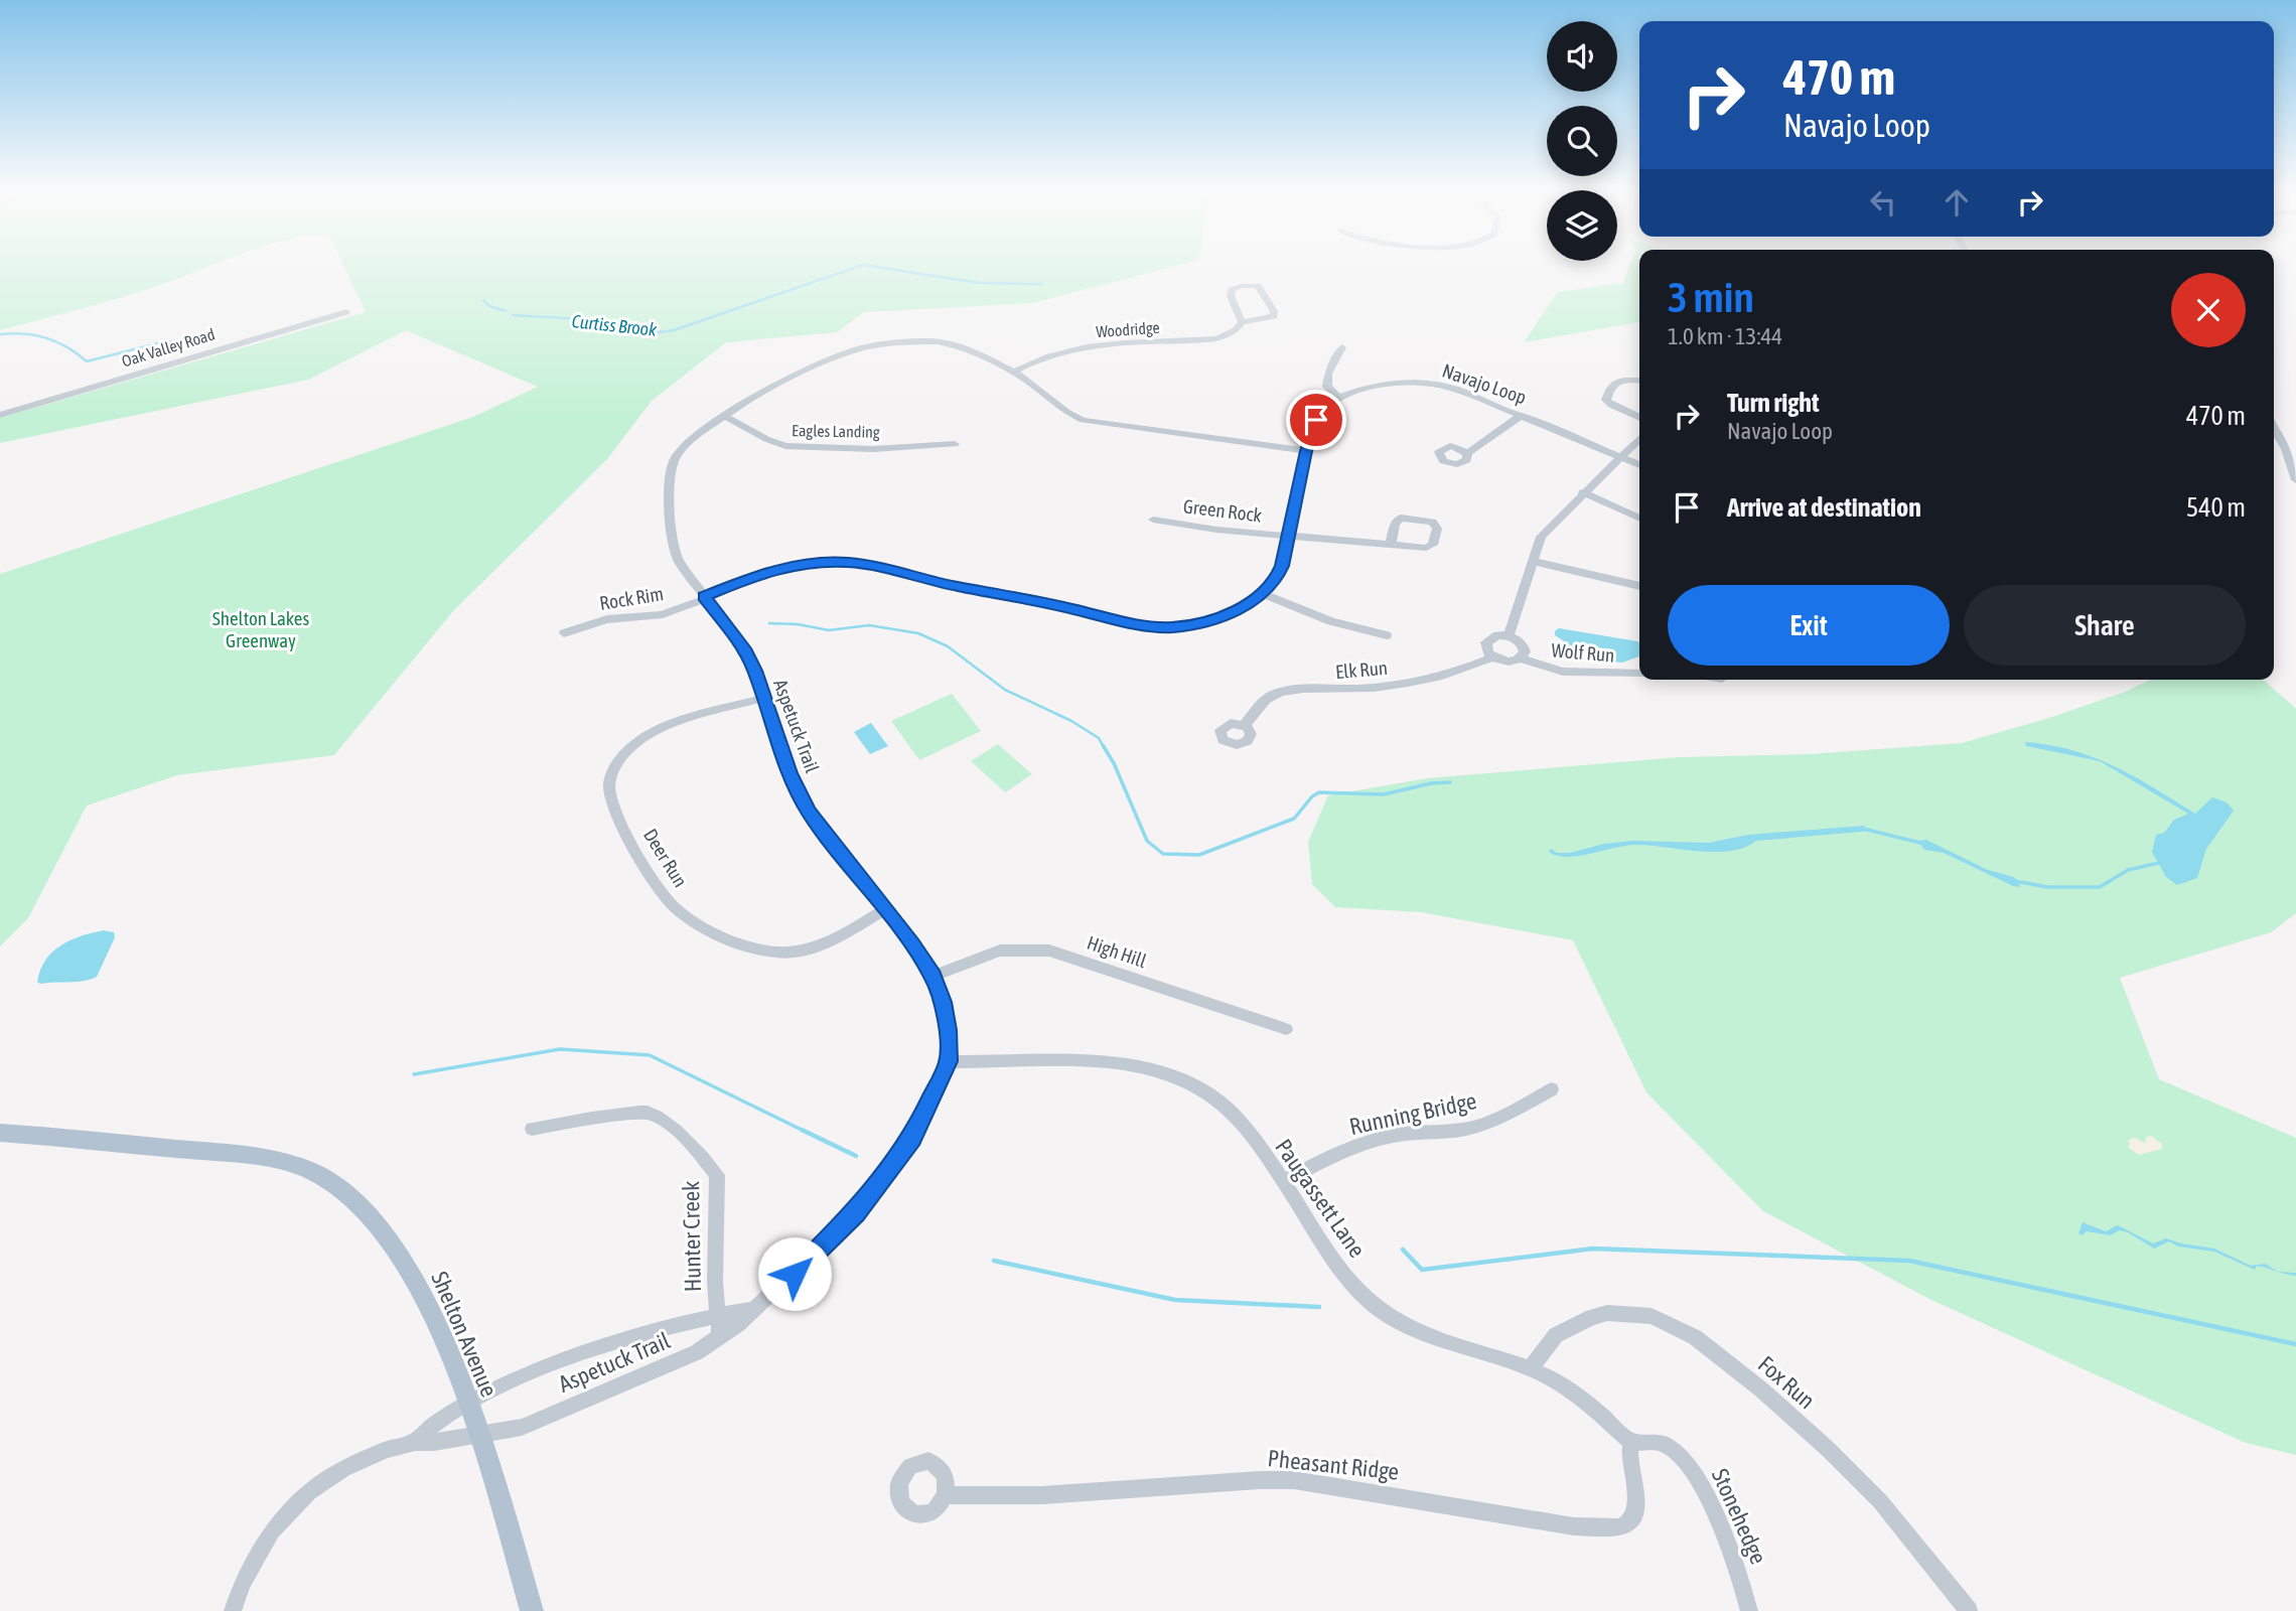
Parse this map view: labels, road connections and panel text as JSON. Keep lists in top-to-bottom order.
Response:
{
  "streets": {
    "main road": ["Shelton Avenue"],
    "street": [
      "Woodridge",
      "Oak Valley Road",
      "Navajo Loop",
      "Eagles Landing",
      "Green Rock",
      "Rock Rim",
      "Wolf Run",
      "Elk Run",
      "Aspetuck Trail",
      "Deer Run",
      "High Hill",
      "Running Bridge",
      "Paugassett Lane",
      "Hunter Creek",
      "Fox Run",
      "Pheasant Ridge",
      "Stonehedge"
    ]
  },
  "crossings": [
    ["Woodridge", "Aspetuck Trail"],
    ["Navajo Loop", "Green Rock"],
    ["Navajo Loop", "Rock Rim"],
    ["Navajo Loop", "Aspetuck Trail"],
    ["Eagles Landing", "Aspetuck Trail"],
    ["Rock Rim", "Aspetuck Trail"],
    ["Wolf Run", "Elk Run"],
    ["Aspetuck Trail", "Deer Run"],
    ["Aspetuck Trail", "High Hill"],
    ["Aspetuck Trail", "Paugassett Lane"],
    ["Aspetuck Trail", "Hunter Creek"],
    ["Aspetuck Trail", "Shelton Avenue"],
    ["Running Bridge", "Paugassett Lane"],
    ["Paugassett Lane", "Fox Run"],
    ["Paugassett Lane", "Pheasant Ridge"],
    ["Paugassett Lane", "Stonehedge"],
    ["Pheasant Ridge", "Stonehedge"]
  ],
  "water": ["Curtiss Brook"],
  "parks": ["Shelton Lakes Greenway"],
  "page": {
    "turn": ["470 m", "Navajo Loop"],
    "heading": ["3 min", "1.0 km · 13:44"],
    "list": [
      {
        "name": "Turn right",
        "note": "Navajo Loop",
        "value": "470 m"
      },
      {
        "name": "Arrive at destination",
        "value": "540 m"
      }
    ],
    "buttons": ["Exit", "Share"]
  }
}
